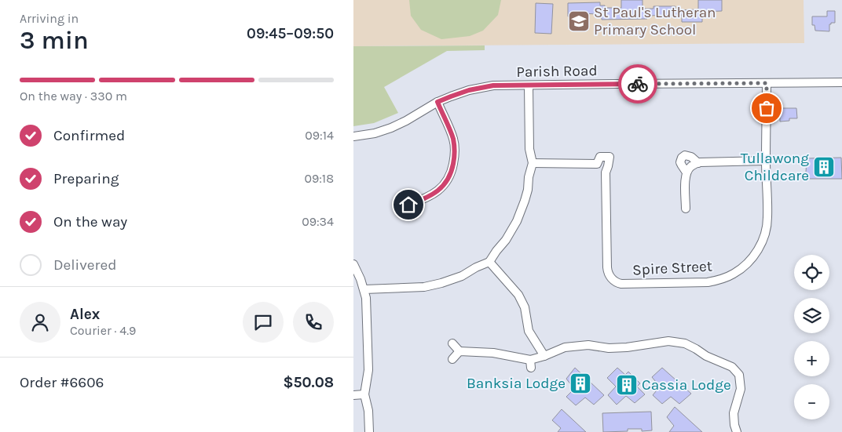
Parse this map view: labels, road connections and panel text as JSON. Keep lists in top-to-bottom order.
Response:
{
  "streets": {
    "street": ["Parish Road", "Spire Street"]
  },
  "crossings": [
    ["Parish Road", "Spire Street"]
  ],
  "places": {
    "school or university": ["St Paul's Lutheran Primary School"],
    "building": ["Tullawong Childcare", "Banksia Lodge", "Cassia Lodge"]
  },
  "page": {
    "heading": ["3 min", "Arriving in", "09:45–09:50"],
    "panel": [
      "Alex",
      "Courier · 4.9",
      "Order #6606",
      "$50.08"
    ],
    "bar": "On the way · 330 m",
    "list": [
      ["Confirmed", "09:14"],
      ["Preparing", "09:18"],
      ["On the way", "09:34"],
      "Delivered"
    ],
    "map_buttons": ["+", "−"]
  }
}
